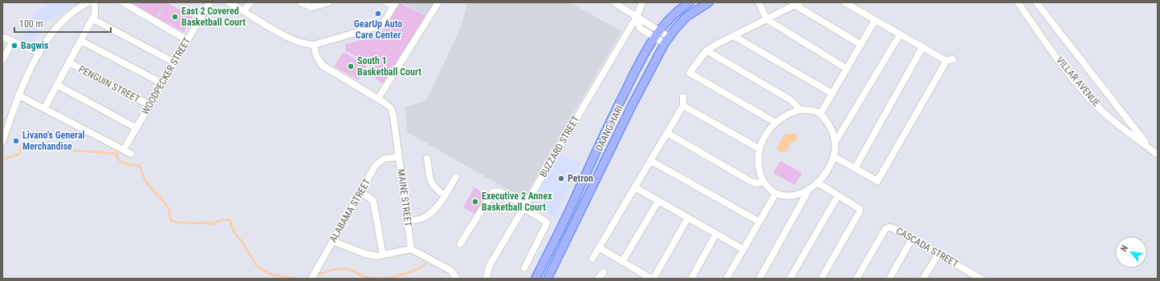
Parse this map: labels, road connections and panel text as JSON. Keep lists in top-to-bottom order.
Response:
{
  "streets": {
    "main road": ["DAANG HARI"],
    "street": [
      "WOODPECKER STREET",
      "VILLAR AVENUE",
      "PENGUIN STREET",
      "BUZZARD STREET",
      "MAINE STREET",
      "ALABAMA STREET",
      "CASCADA STREET"
    ]
  },
  "crossings": [
    ["WOODPECKER STREET", "PENGUIN STREET"],
    ["MAINE STREET", "ALABAMA STREET"]
  ],
  "places": [
    "GearUp Auto Care Center",
    "East 2 Covered Basketball Court",
    "Bagwis",
    "South 1 Basketball Court",
    "Livano's General Merchandise",
    "Petron",
    "Executive 2 Annex Basketball Court"
  ],
  "scale_bar": "100 m",
  "north": "top left"
}
